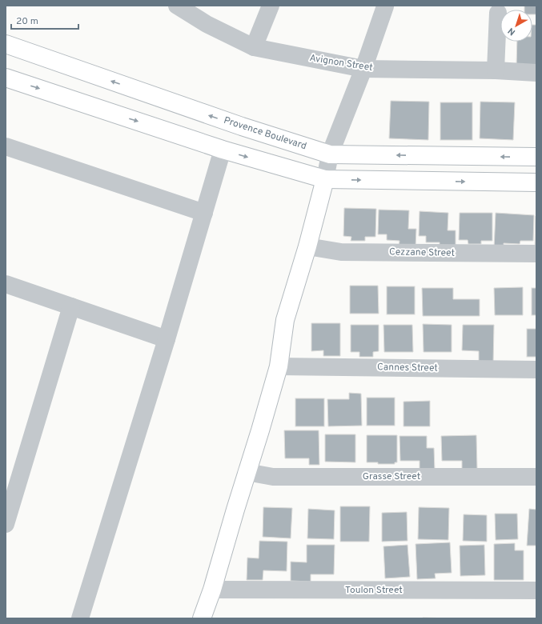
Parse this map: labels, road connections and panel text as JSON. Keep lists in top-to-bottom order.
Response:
{
  "streets": {
    "street": [
      "Avignon Street",
      "Provence Boulevard",
      "Cezzane Street",
      "Cannes Street",
      "Grasse Street",
      "Toulon Street"
    ]
  },
  "scale_bar": "20 m",
  "north": "bottom left"
}
